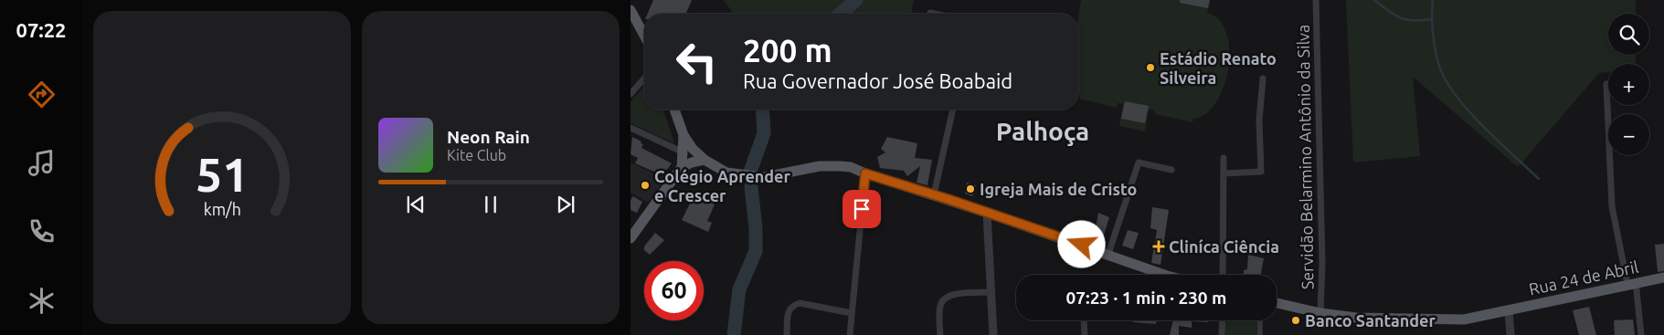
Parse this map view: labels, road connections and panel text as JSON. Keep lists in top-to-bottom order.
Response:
{
  "streets": {
    "main road": ["Rua 24 de Abril"],
    "street": ["Servidão Belarmino Antônio da Silva"]
  },
  "crossings": [
    ["Servidão Belarmino Antônio da Silva", "Rua 24 de Abril"]
  ],
  "districts": ["Palhoça"],
  "places": {
    "other": [
      "Estádio Renato Silveira",
      "Colégio Aprender e Crescer",
      "Igreja Mais de Cristo",
      "Banco Santander"
    ],
    "health": ["Cliníca Ciência"]
  },
  "page": {
    "tabs": "07:22",
    "map_buttons": ["+", "−"],
    "turn": ["200 m", "Rua Governador José Boabaid"],
    "song": ["Neon Rain", "Kite Club"],
    "limit": "60",
    "trip": "07:23 · 1 min · 230 m",
    "gauge": ["51", "km/h"]
  }
}
